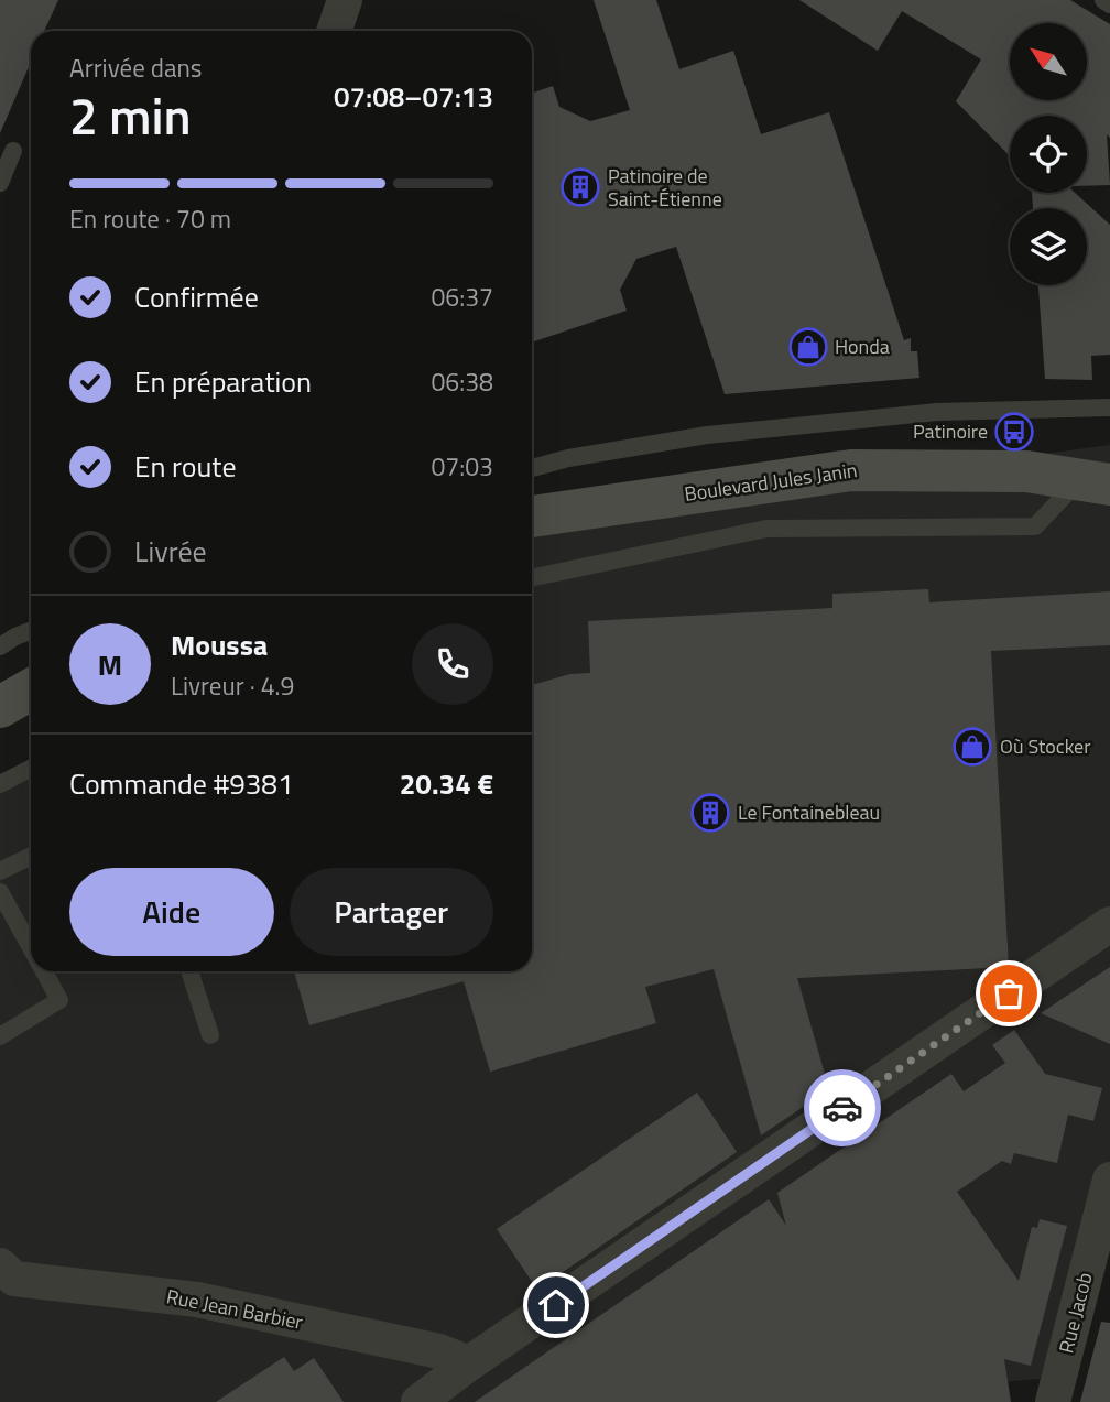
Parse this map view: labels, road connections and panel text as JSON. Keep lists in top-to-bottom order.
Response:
{
  "streets": {
    "main road": ["Boulevard Jules Janin"],
    "street": ["Rue Jean Barbier", "Rue Jacob"]
  },
  "places": {
    "building": ["Patinoire de Saint-Étienne", "Le Fontainebleau"],
    "shop": ["Honda", "Où Stocker"],
    "bus stop": ["Patinoire"]
  },
  "north": "top left",
  "page": {
    "heading": ["2 min", "Arrivée dans", "07:08–07:13"],
    "panel": [
      "Moussa",
      "Livreur · 4.9",
      "Commande #9381",
      "20.34 €"
    ],
    "bar": "En route · 70 m",
    "list": [
      ["Confirmée", "06:37"],
      ["En préparation", "06:38"],
      ["En route", "07:03"],
      "Livrée"
    ],
    "round": "M",
    "buttons": ["Aide", "Partager"]
  }
}
